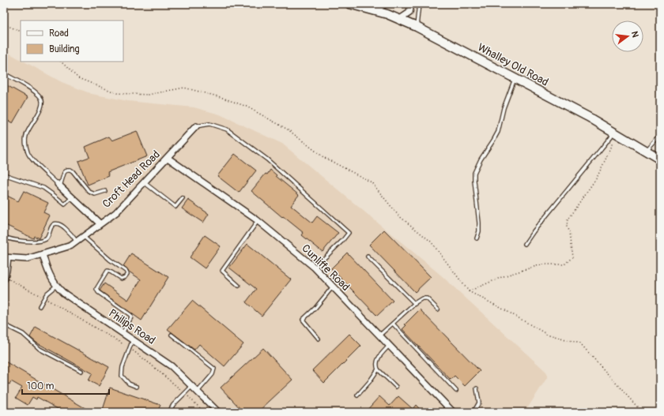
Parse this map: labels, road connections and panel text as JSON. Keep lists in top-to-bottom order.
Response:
{
  "streets": {
    "street": [
      "Whalley Old Road",
      "Croft Head Road",
      "Cunliffe Road",
      "Philips Road"
    ]
  },
  "crossings": [
    ["Croft Head Road", "Cunliffe Road"],
    ["Croft Head Road", "Philips Road"]
  ],
  "legend": ["Road", "Building"],
  "scale_bar": "100 m",
  "north": "right"
}
